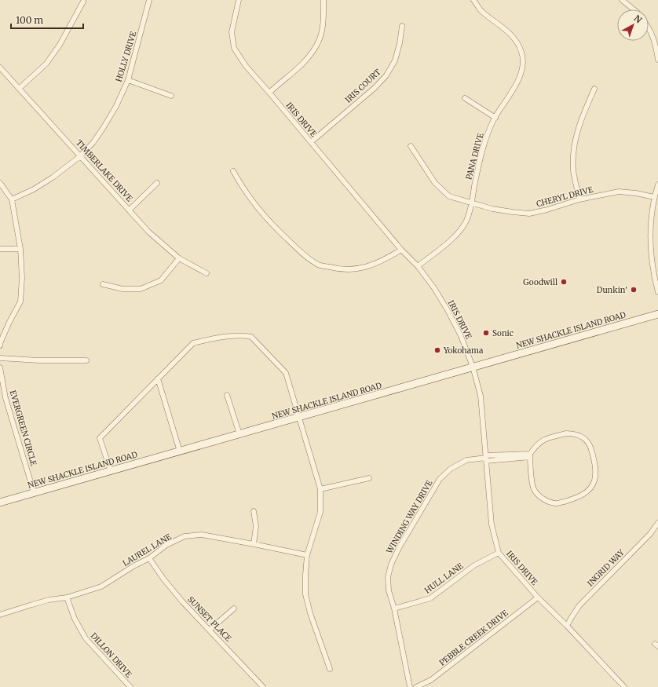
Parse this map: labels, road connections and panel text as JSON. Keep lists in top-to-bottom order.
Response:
{
  "streets": {
    "main road": ["NEW SHACKLE ISLAND ROAD"],
    "street": [
      "HOLLY DRIVE",
      "IRIS COURT",
      "IRIS DRIVE",
      "PANA DRIVE",
      "TIMBERLAKE DRIVE",
      "CHERYL DRIVE",
      "EVERGREEN CIRCLE",
      "WINDING WAY DRIVE",
      "LAUREL LANE",
      "INGRID WAY",
      "HULL LANE",
      "SUNSET PLACE",
      "PEBBLE CREEK DRIVE",
      "DILLON DRIVE"
    ]
  },
  "crossings": [
    ["HOLLY DRIVE", "TIMBERLAKE DRIVE"],
    ["IRIS COURT", "IRIS DRIVE"],
    ["IRIS DRIVE", "PANA DRIVE"],
    ["IRIS DRIVE", "NEW SHACKLE ISLAND ROAD"],
    ["IRIS DRIVE", "WINDING WAY DRIVE"],
    ["IRIS DRIVE", "INGRID WAY"],
    ["IRIS DRIVE", "HULL LANE"],
    ["IRIS DRIVE", "PEBBLE CREEK DRIVE"],
    ["PANA DRIVE", "CHERYL DRIVE"],
    ["NEW SHACKLE ISLAND ROAD", "EVERGREEN CIRCLE"],
    ["WINDING WAY DRIVE", "HULL LANE"],
    ["LAUREL LANE", "SUNSET PLACE"],
    ["LAUREL LANE", "DILLON DRIVE"]
  ],
  "places": [
    "Goodwill",
    "Dunkin'",
    "Sonic",
    "Yokohama"
  ],
  "scale_bar": "100 m",
  "north": "top right"
}
